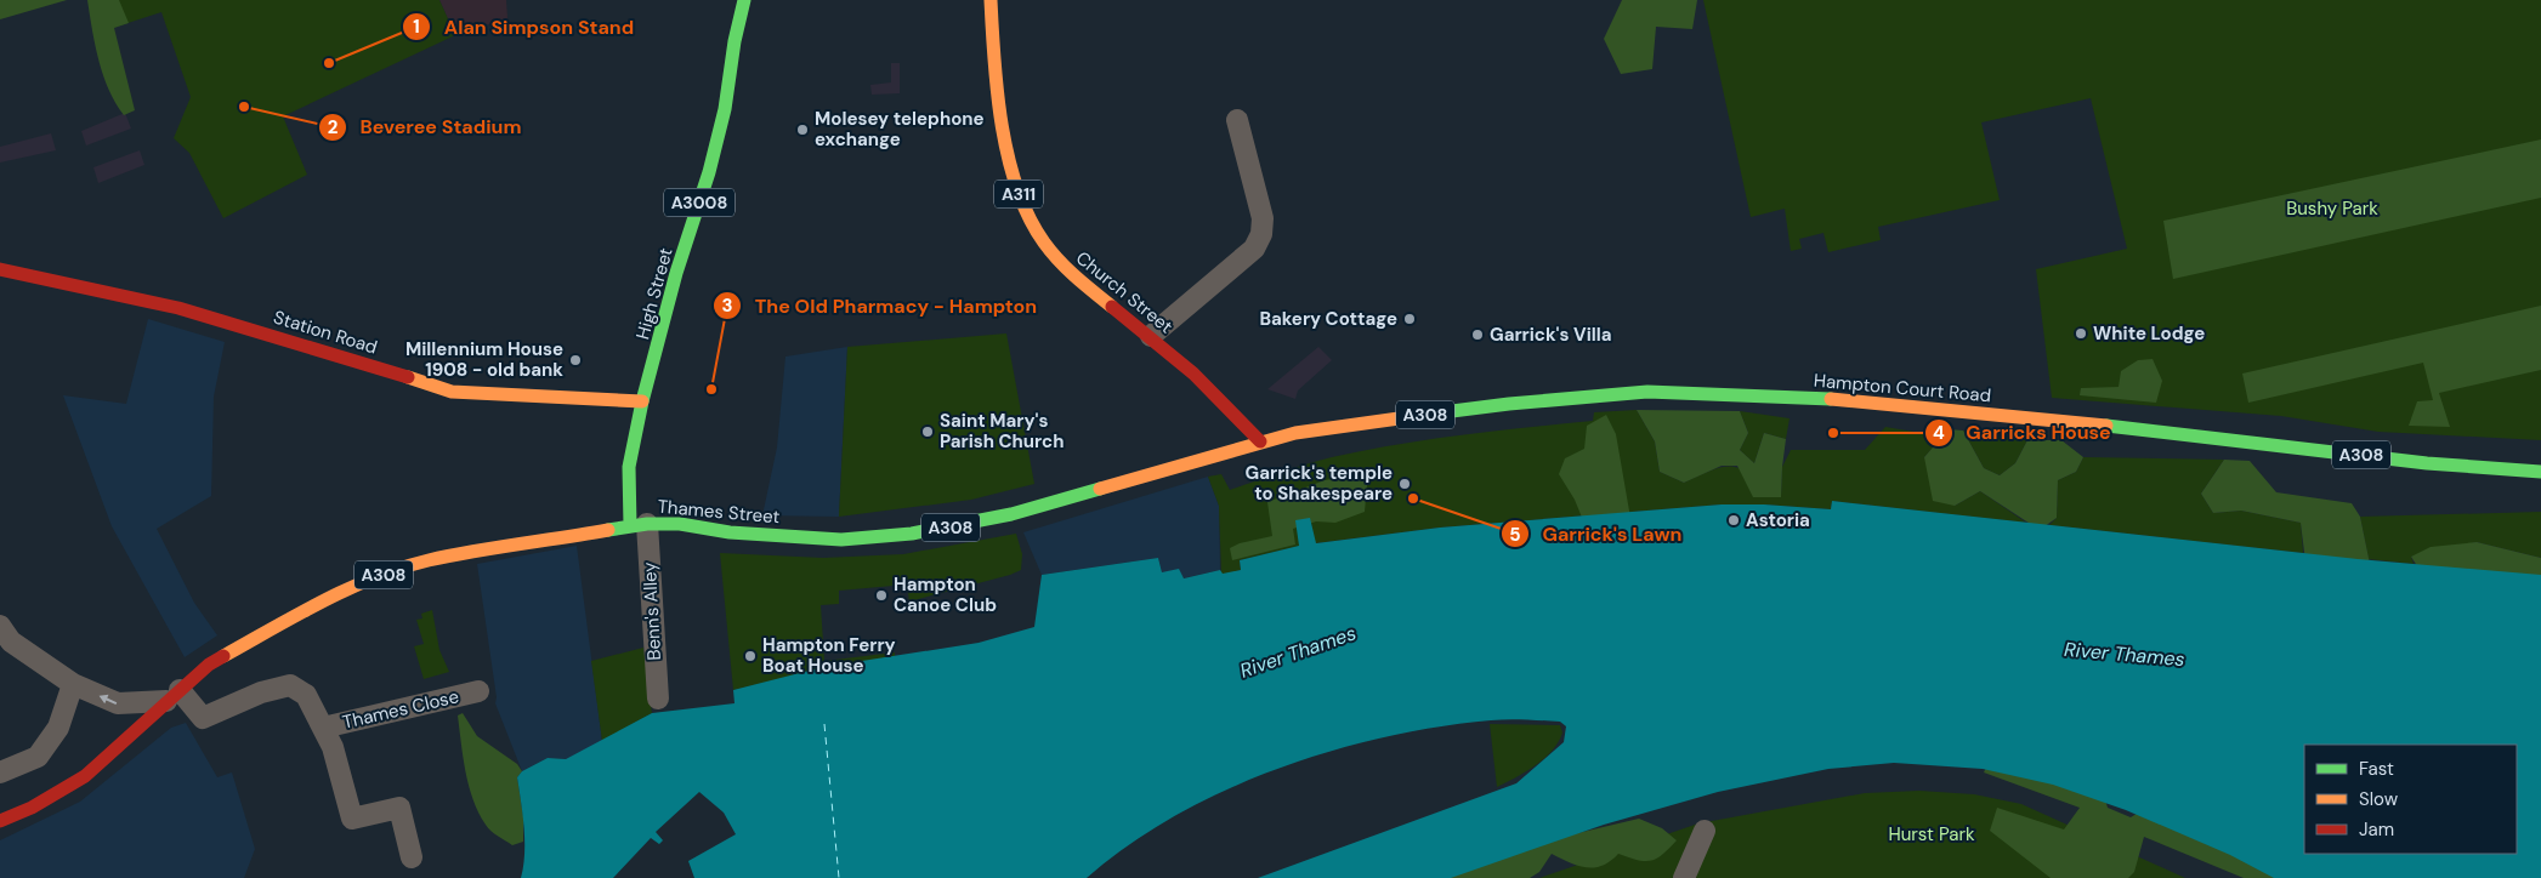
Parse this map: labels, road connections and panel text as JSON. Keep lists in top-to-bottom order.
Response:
{
  "streets": {
    "main road": [
      "A311",
      "A3008",
      "Church Street",
      "High Street",
      "Station Road",
      "Hampton Court Road",
      "A308",
      "Thames Street"
    ],
    "street": ["Benn's Alley", "Thames Close"]
  },
  "crossings": [
    ["Church Street", "Hampton Court Road"],
    ["Church Street", "Thames Street"],
    ["High Street", "Station Road"],
    ["High Street", "Thames Street"],
    ["High Street", "Benn's Alley"],
    ["Hampton Court Road", "Thames Street"],
    ["A308", "Thames Street"],
    ["A308", "Thames Close"],
    ["Thames Street", "Benn's Alley"],
    ["Thames Street", "Thames Close"]
  ],
  "water": ["River Thames"],
  "parks": ["Bushy Park", "Hurst Park"],
  "places": [
    "Alan Simpson Stand",
    "Beveree Stadium",
    "Molesey telephone exchange",
    "Bakery Cottage",
    "White Lodge",
    "Garrick's Villa",
    "Millennium House 1908 - old bank",
    "The Old Pharmacy - Hampton",
    "Saint Mary's Parish Church",
    "Garricks House",
    "Garrick's temple to Shakespeare",
    "Garrick's Lawn",
    "Astoria",
    "Hampton Canoe Club",
    "Hampton Ferry Boat House"
  ],
  "legend": ["Fast", "Slow", "Jam"]
}
